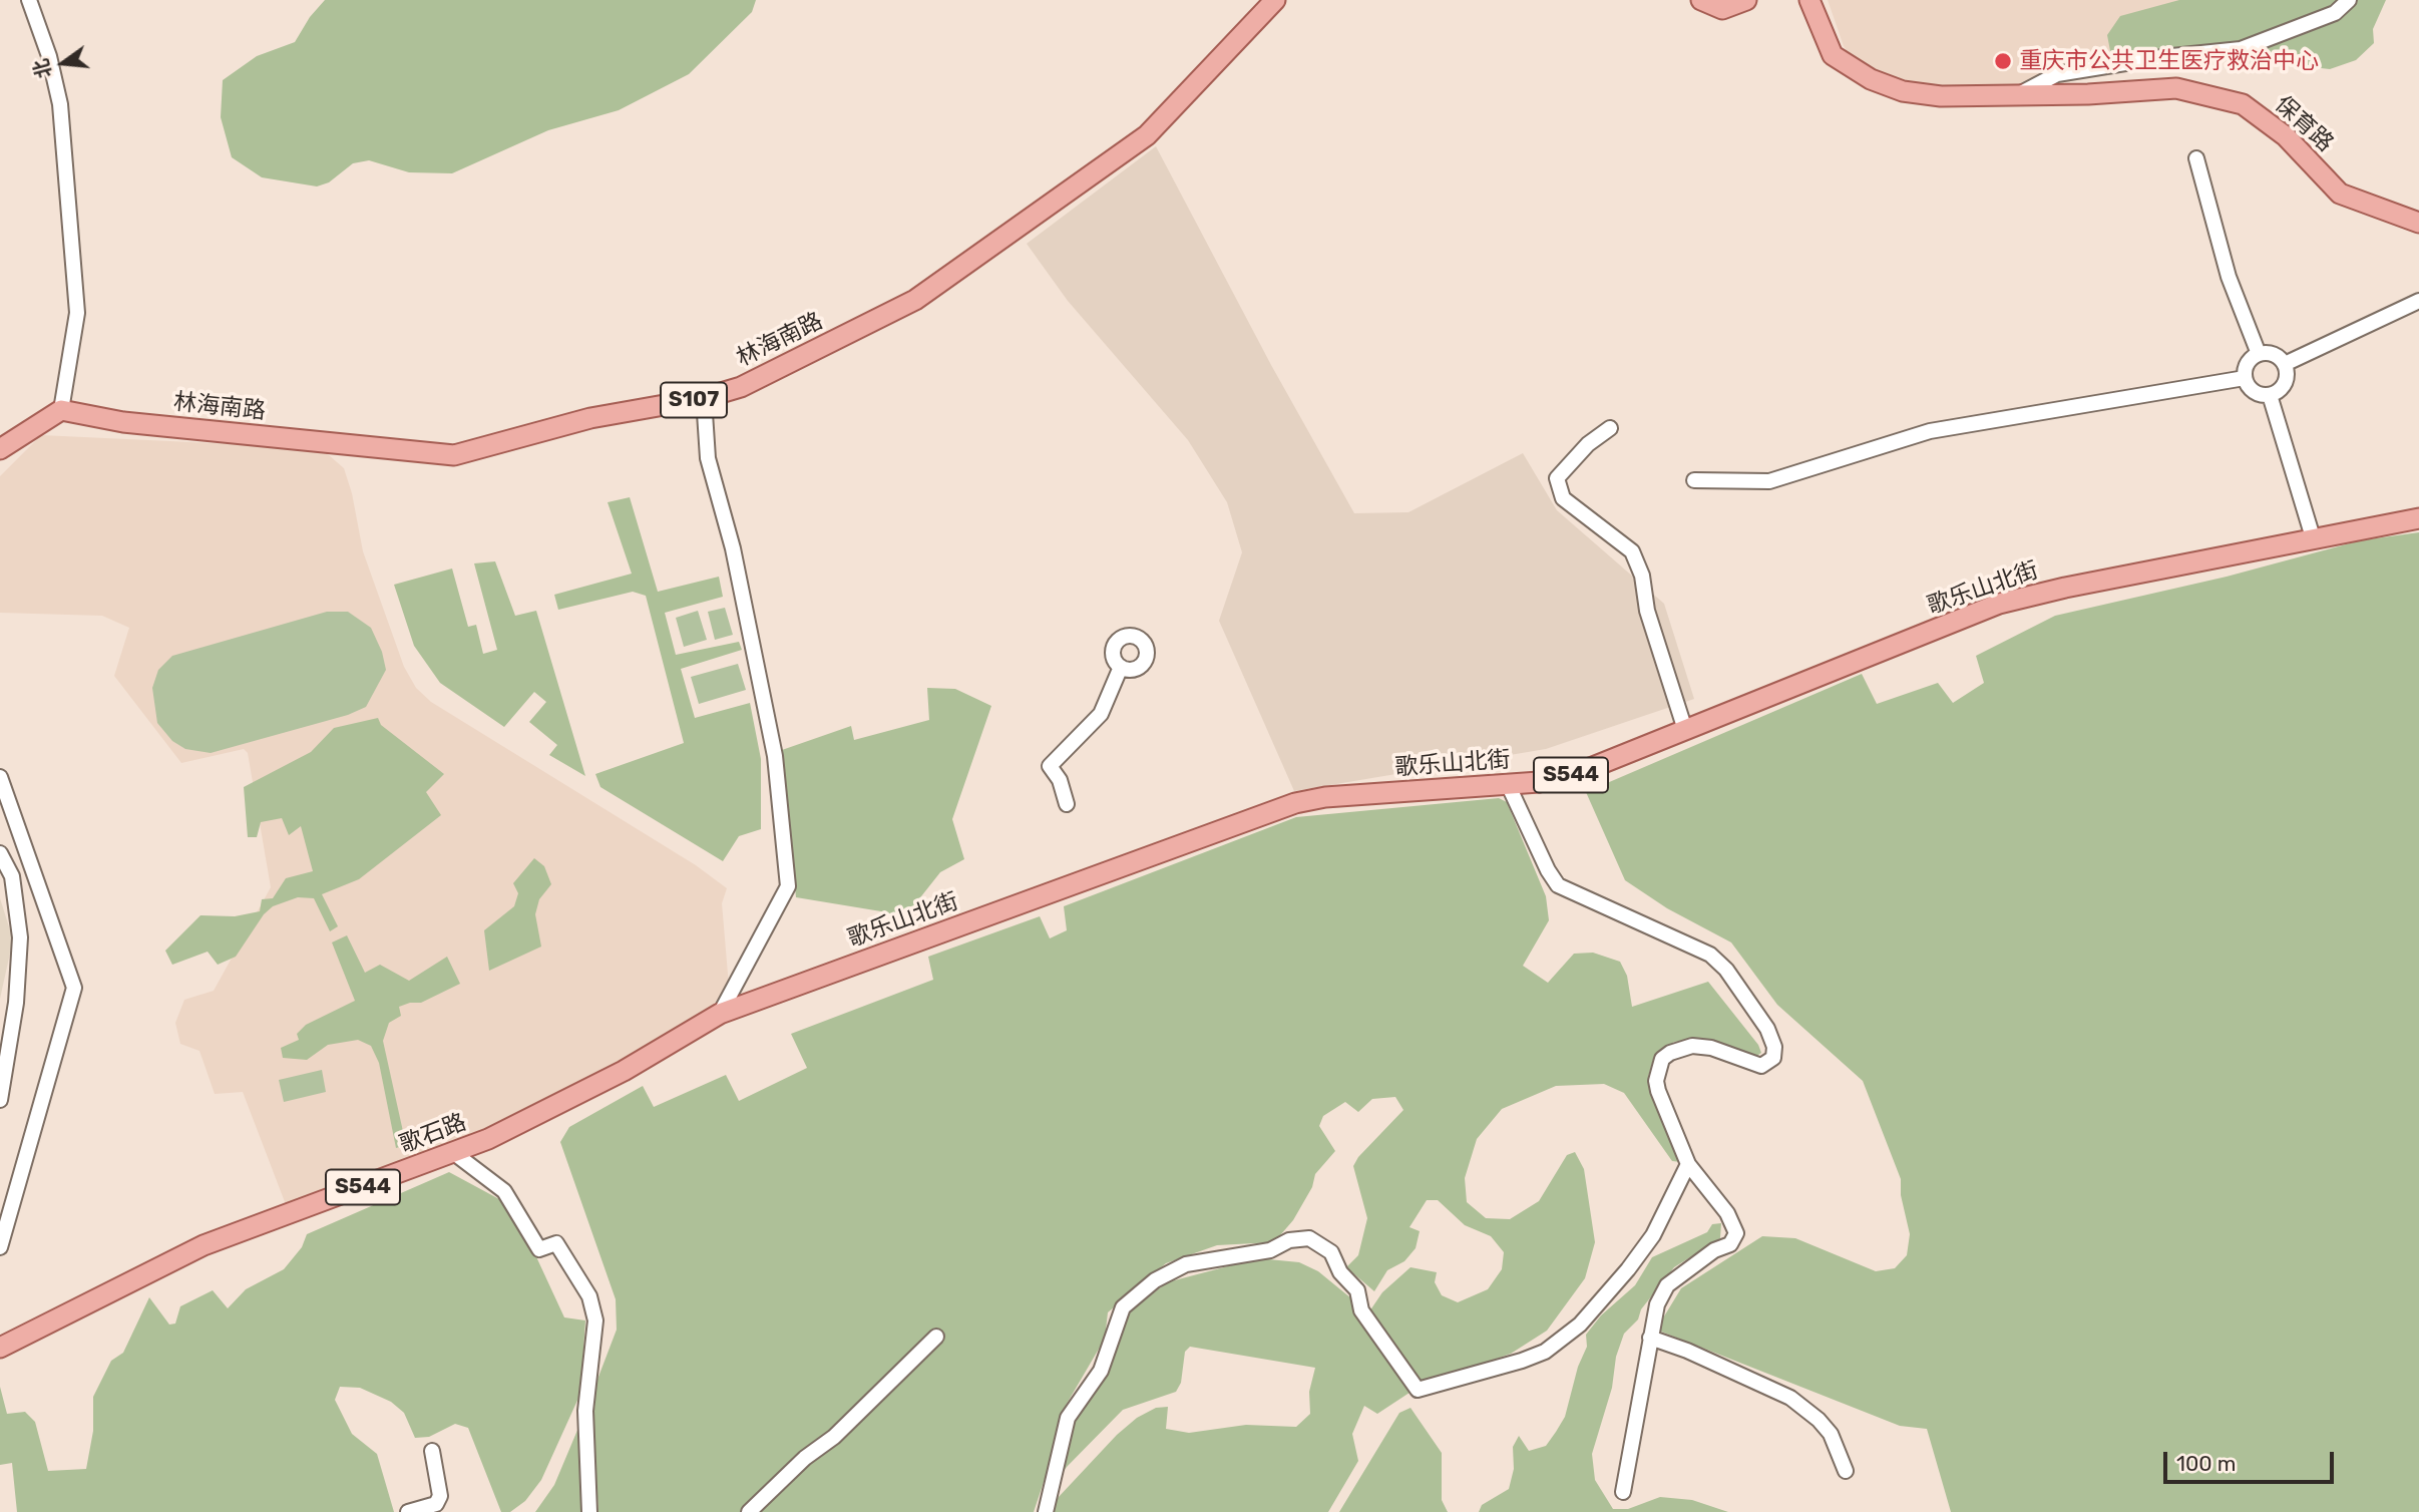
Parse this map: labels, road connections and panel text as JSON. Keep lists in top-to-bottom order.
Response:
{
  "streets": {
    "main road": [
      "保育路",
      "林海南路",
      "S107",
      "歌乐山北街",
      "S544",
      "歌石路"
    ]
  },
  "crossings": [
    ["歌乐山北街", "歌石路"]
  ],
  "places": ["重庆市公共卫生医疗救治中心"],
  "scale_bar": "100 m",
  "north": "left"
}
